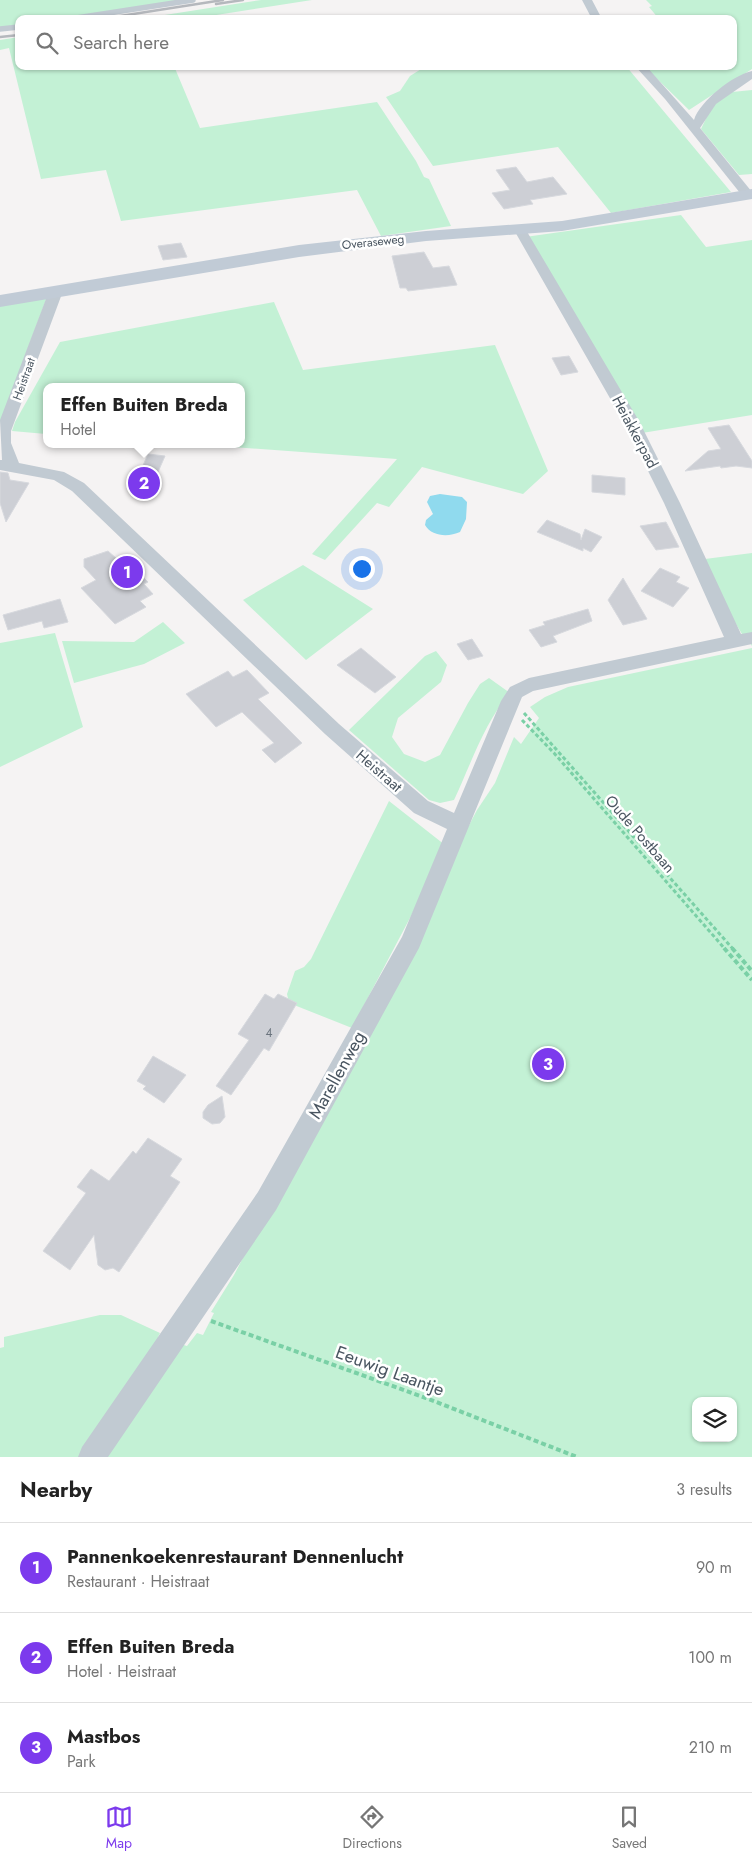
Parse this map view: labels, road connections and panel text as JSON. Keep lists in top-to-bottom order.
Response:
{
  "streets": {
    "street": [
      "Overaseweg",
      "Heistraat",
      "Heiakkerpad",
      "Marellenweg"
    ],
    "path": ["Oude Postbaan", "Eeuwig Laantje"]
  },
  "crossings": [
    ["Overaseweg", "Heistraat"],
    ["Overaseweg", "Heiakkerpad"],
    ["Heistraat", "Marellenweg"],
    ["Marellenweg", "Eeuwig Laantje"]
  ],
  "house_numbers": ["4"],
  "page": {
    "search": "Search here",
    "popup": ["Effen Buiten Breda", "Hotel"],
    "pins": ["2", "1", "3"],
    "heading": ["Nearby", "3 results"],
    "list": [
      {
        "mark": "1",
        "name": "Pannenkoekenrestaurant Dennenlucht",
        "note": "Restaurant · Heistraat",
        "value": "90 m"
      },
      {
        "mark": "2",
        "name": "Effen Buiten Breda",
        "note": "Hotel · Heistraat",
        "value": "100 m"
      },
      {
        "mark": "3",
        "name": "Mastbos",
        "note": "Park",
        "value": "210 m"
      }
    ],
    "nav": ["Map", "Directions", "Saved"]
  }
}
